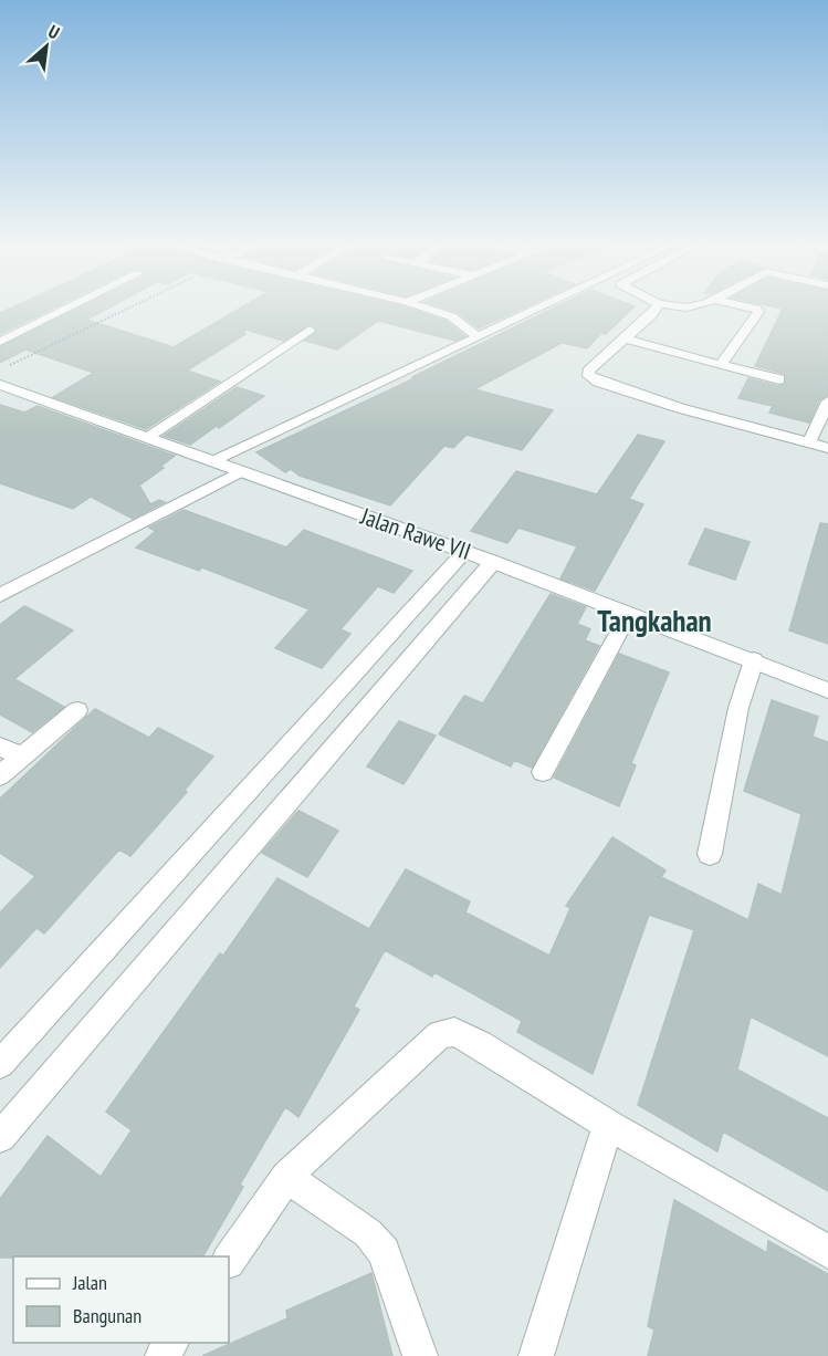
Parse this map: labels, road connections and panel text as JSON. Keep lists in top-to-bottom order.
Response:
{
  "streets": {
    "street": ["Jalan Rawe VII"]
  },
  "districts": ["Tangkahan"],
  "legend": ["Jalan", "Bangunan"],
  "north": "top right"
}
